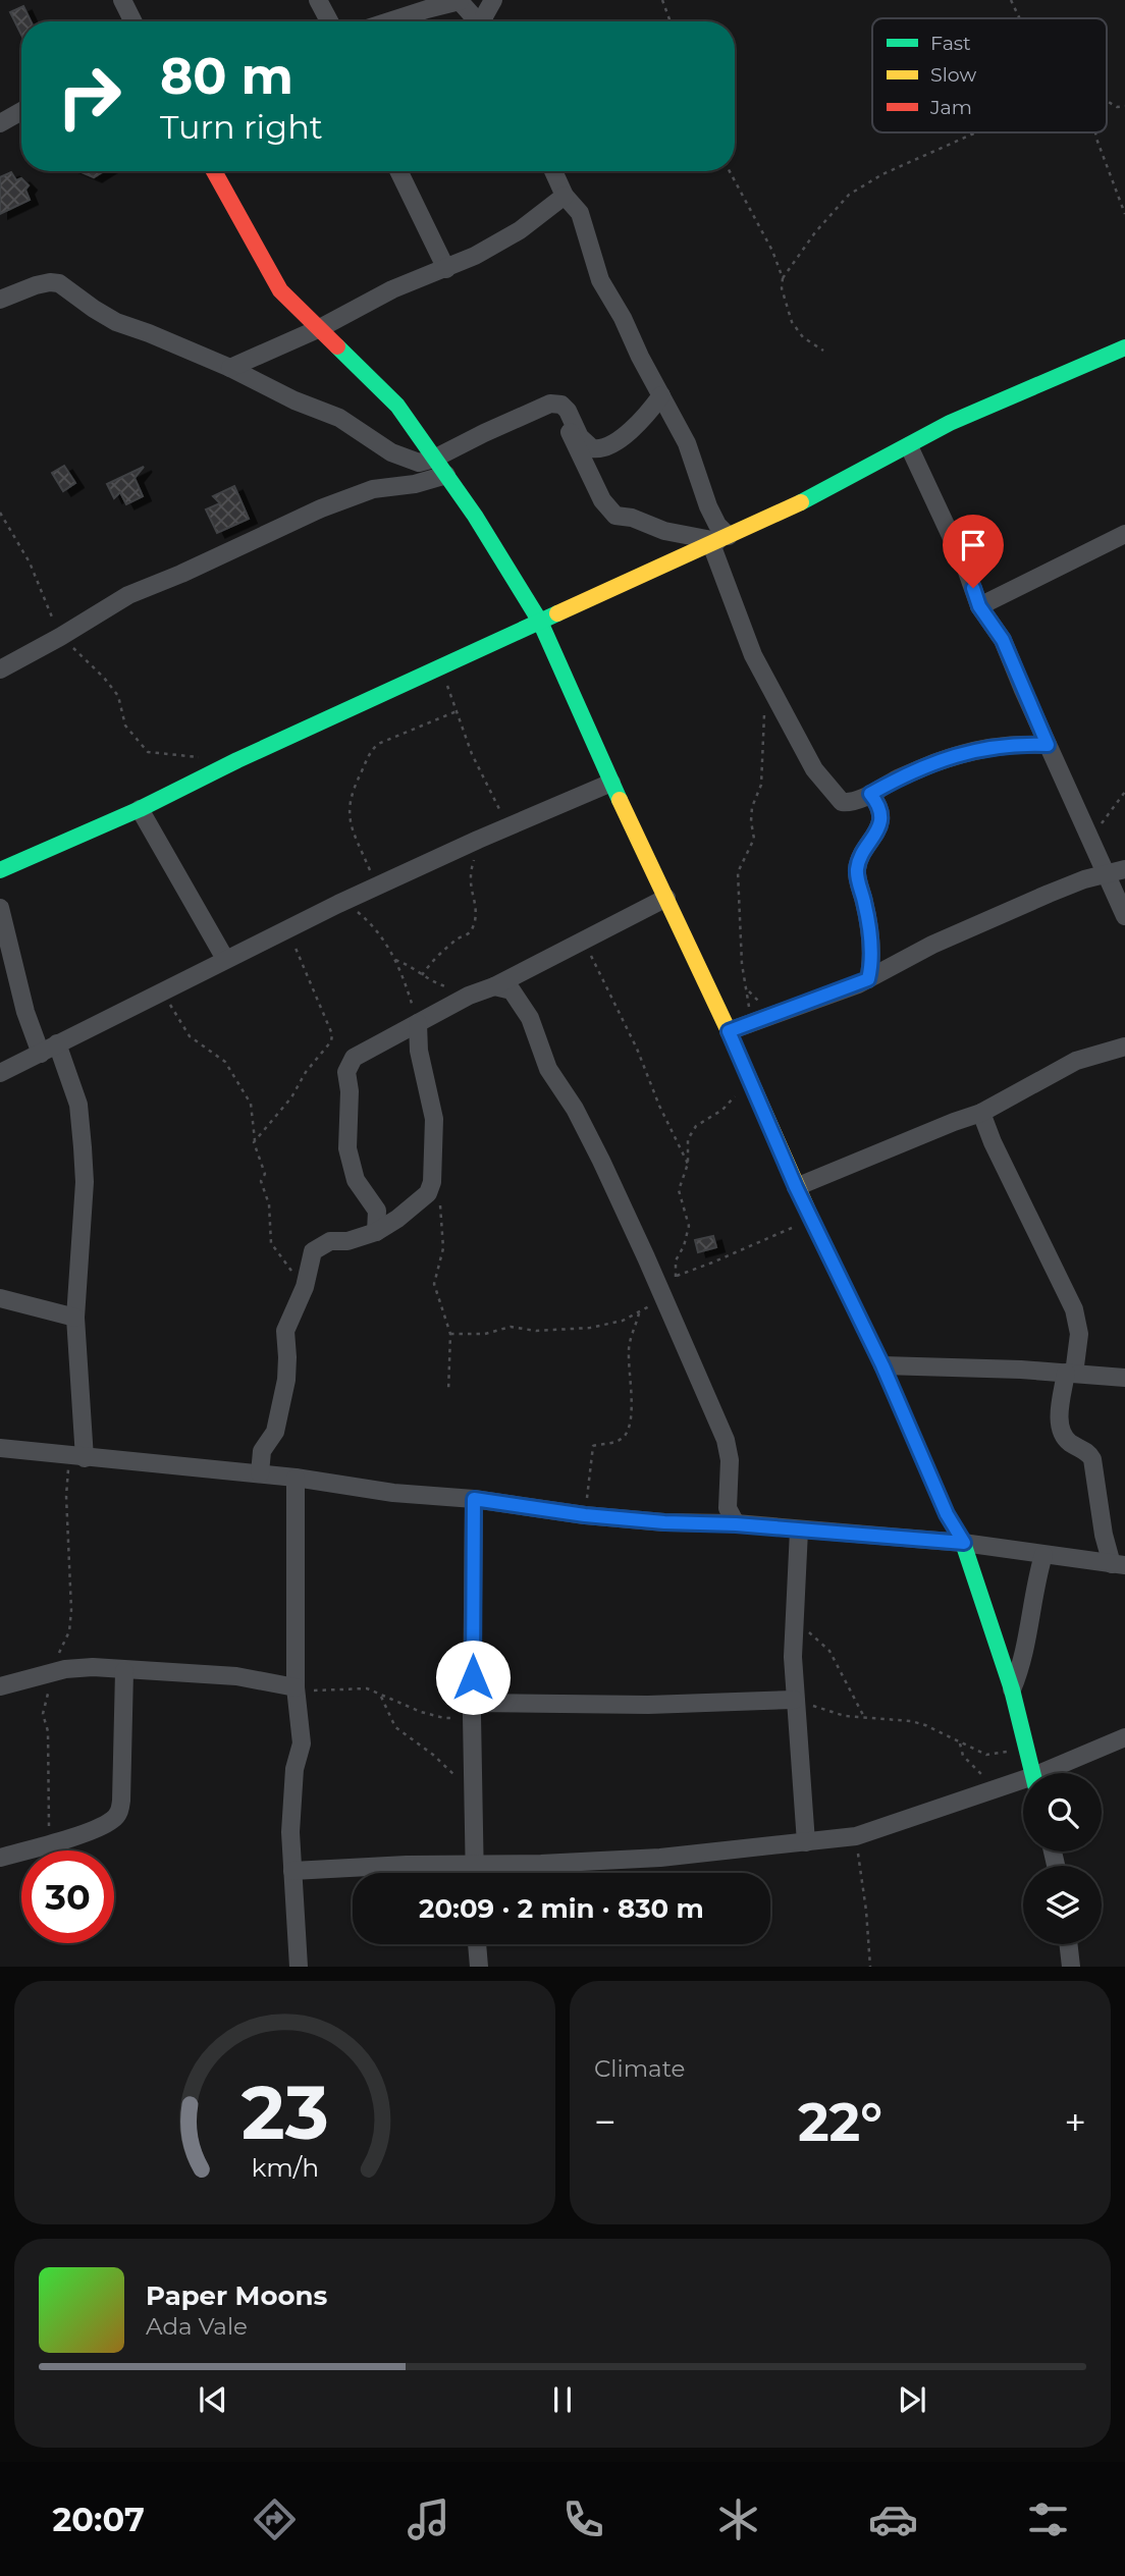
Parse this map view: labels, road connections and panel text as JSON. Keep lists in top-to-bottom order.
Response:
{
  "legend": ["Fast", "Slow", "Jam"],
  "page": {
    "turn": ["80 m", "Turn right"],
    "limit": "30",
    "trip": "20:09 · 2 min · 830 m",
    "tile": "Climate",
    "heat": ["−", "22°", "+"],
    "song": ["Paper Moons", "Ada Vale"],
    "tabs": "20:07",
    "gauge": ["23", "km/h"]
  }
}
